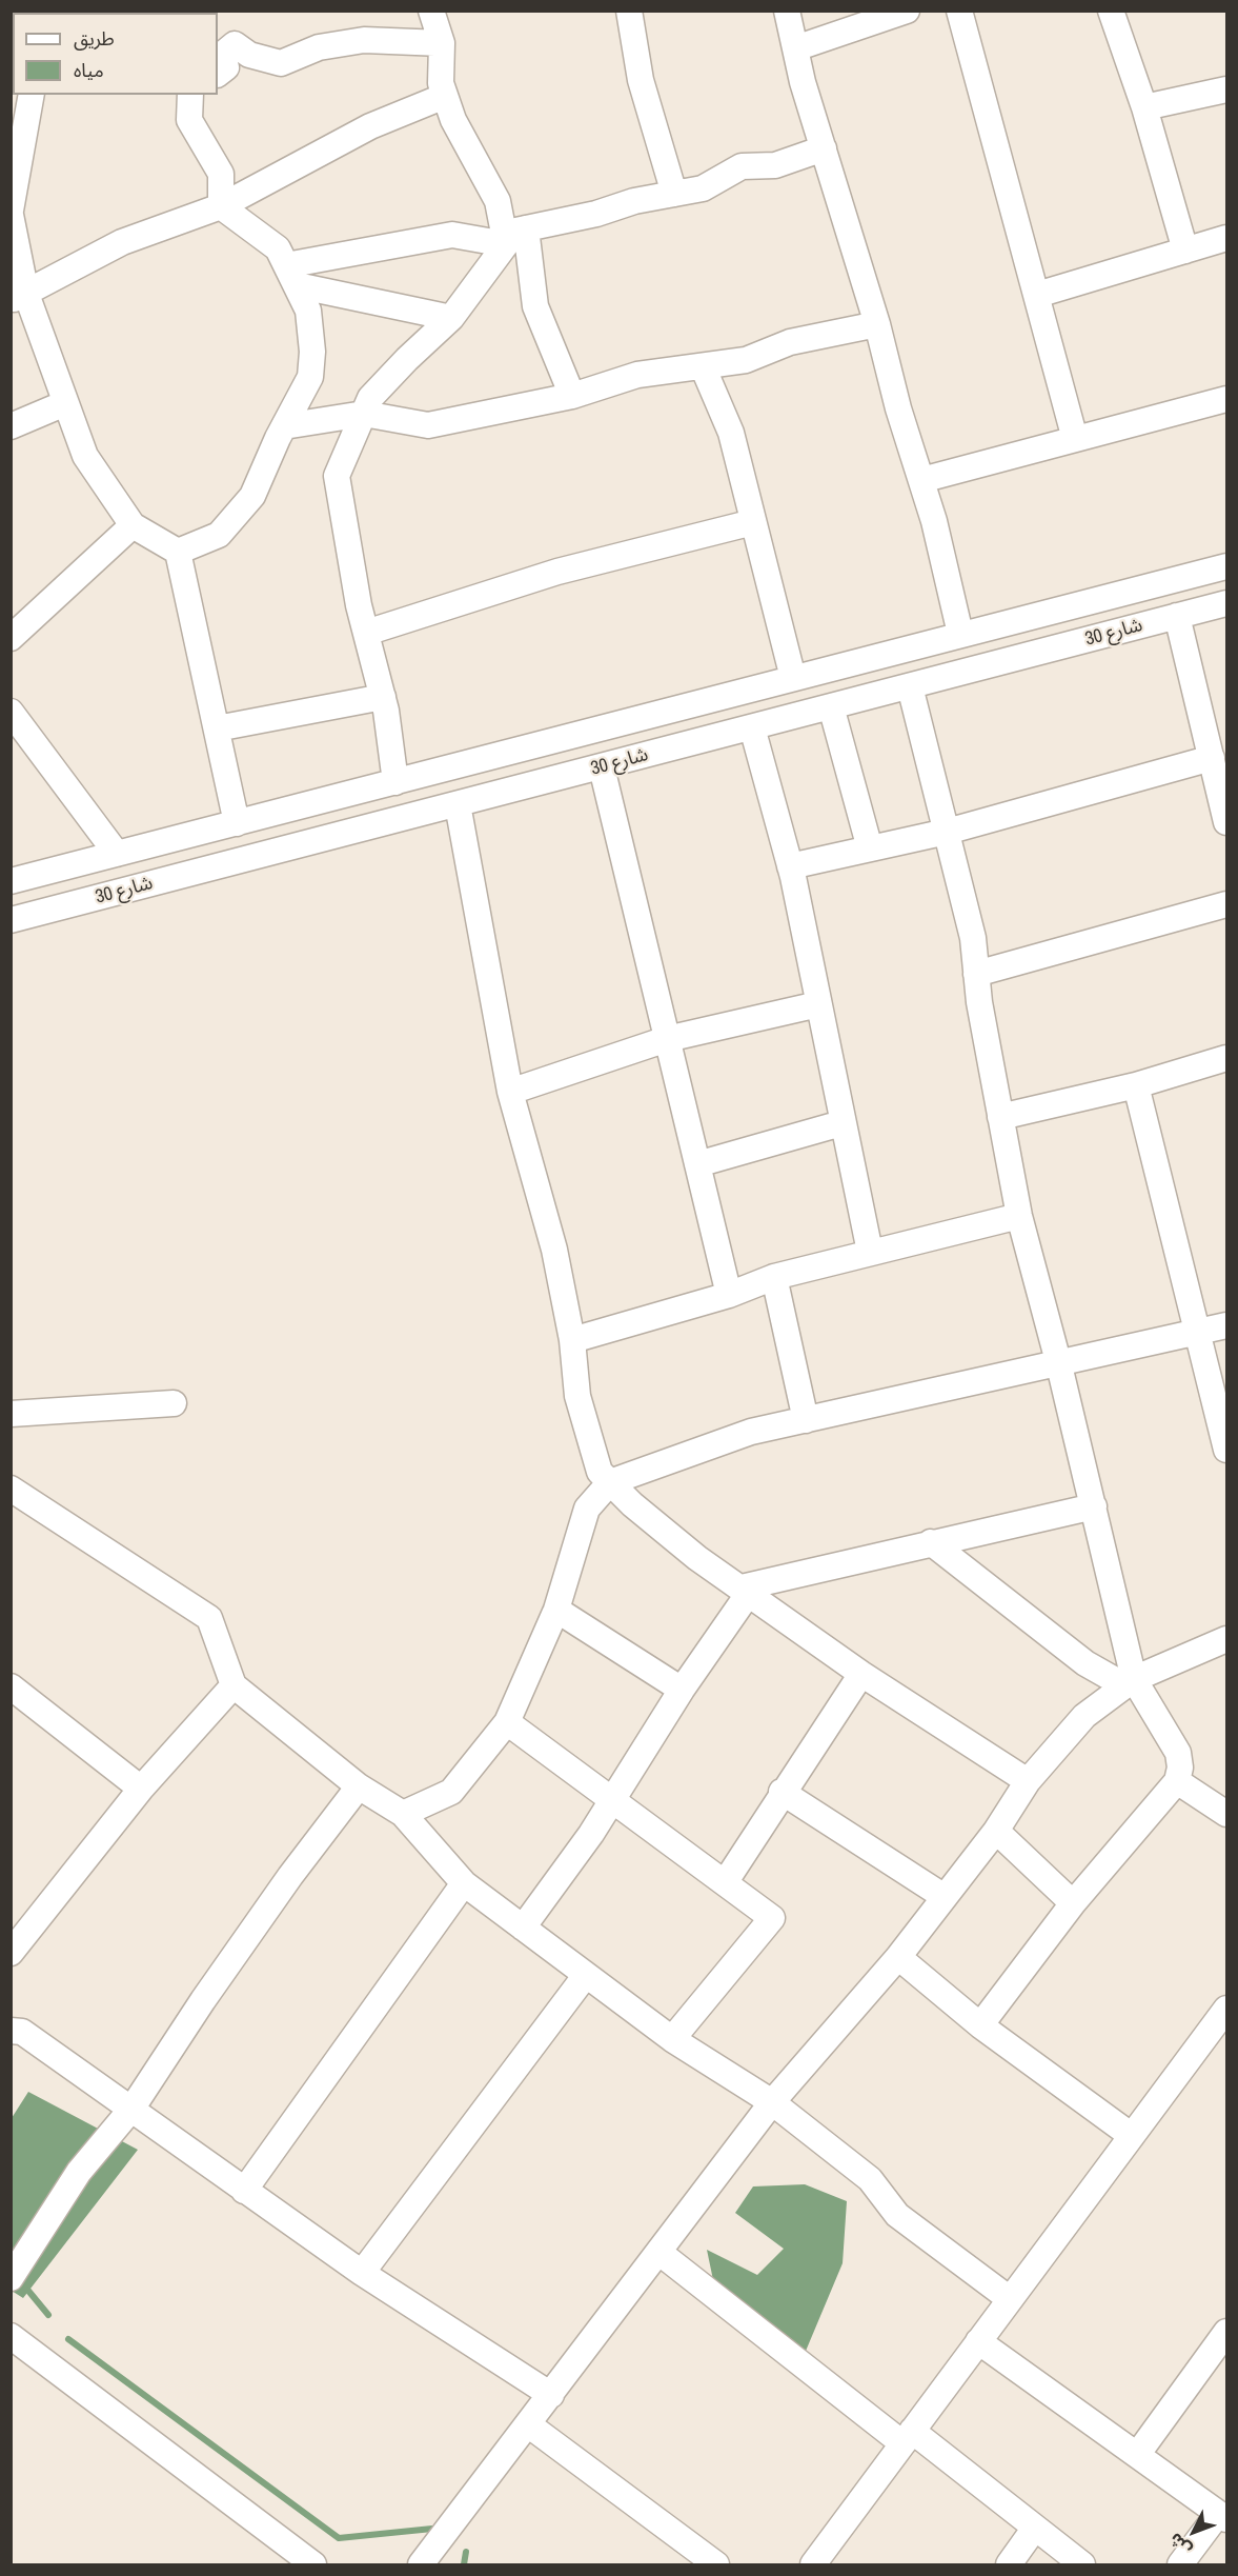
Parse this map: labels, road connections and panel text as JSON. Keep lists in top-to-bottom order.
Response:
{
  "streets": {
    "street": ["شارع 30"]
  },
  "legend": ["طريق", "مياه"],
  "north": "bottom left"
}
